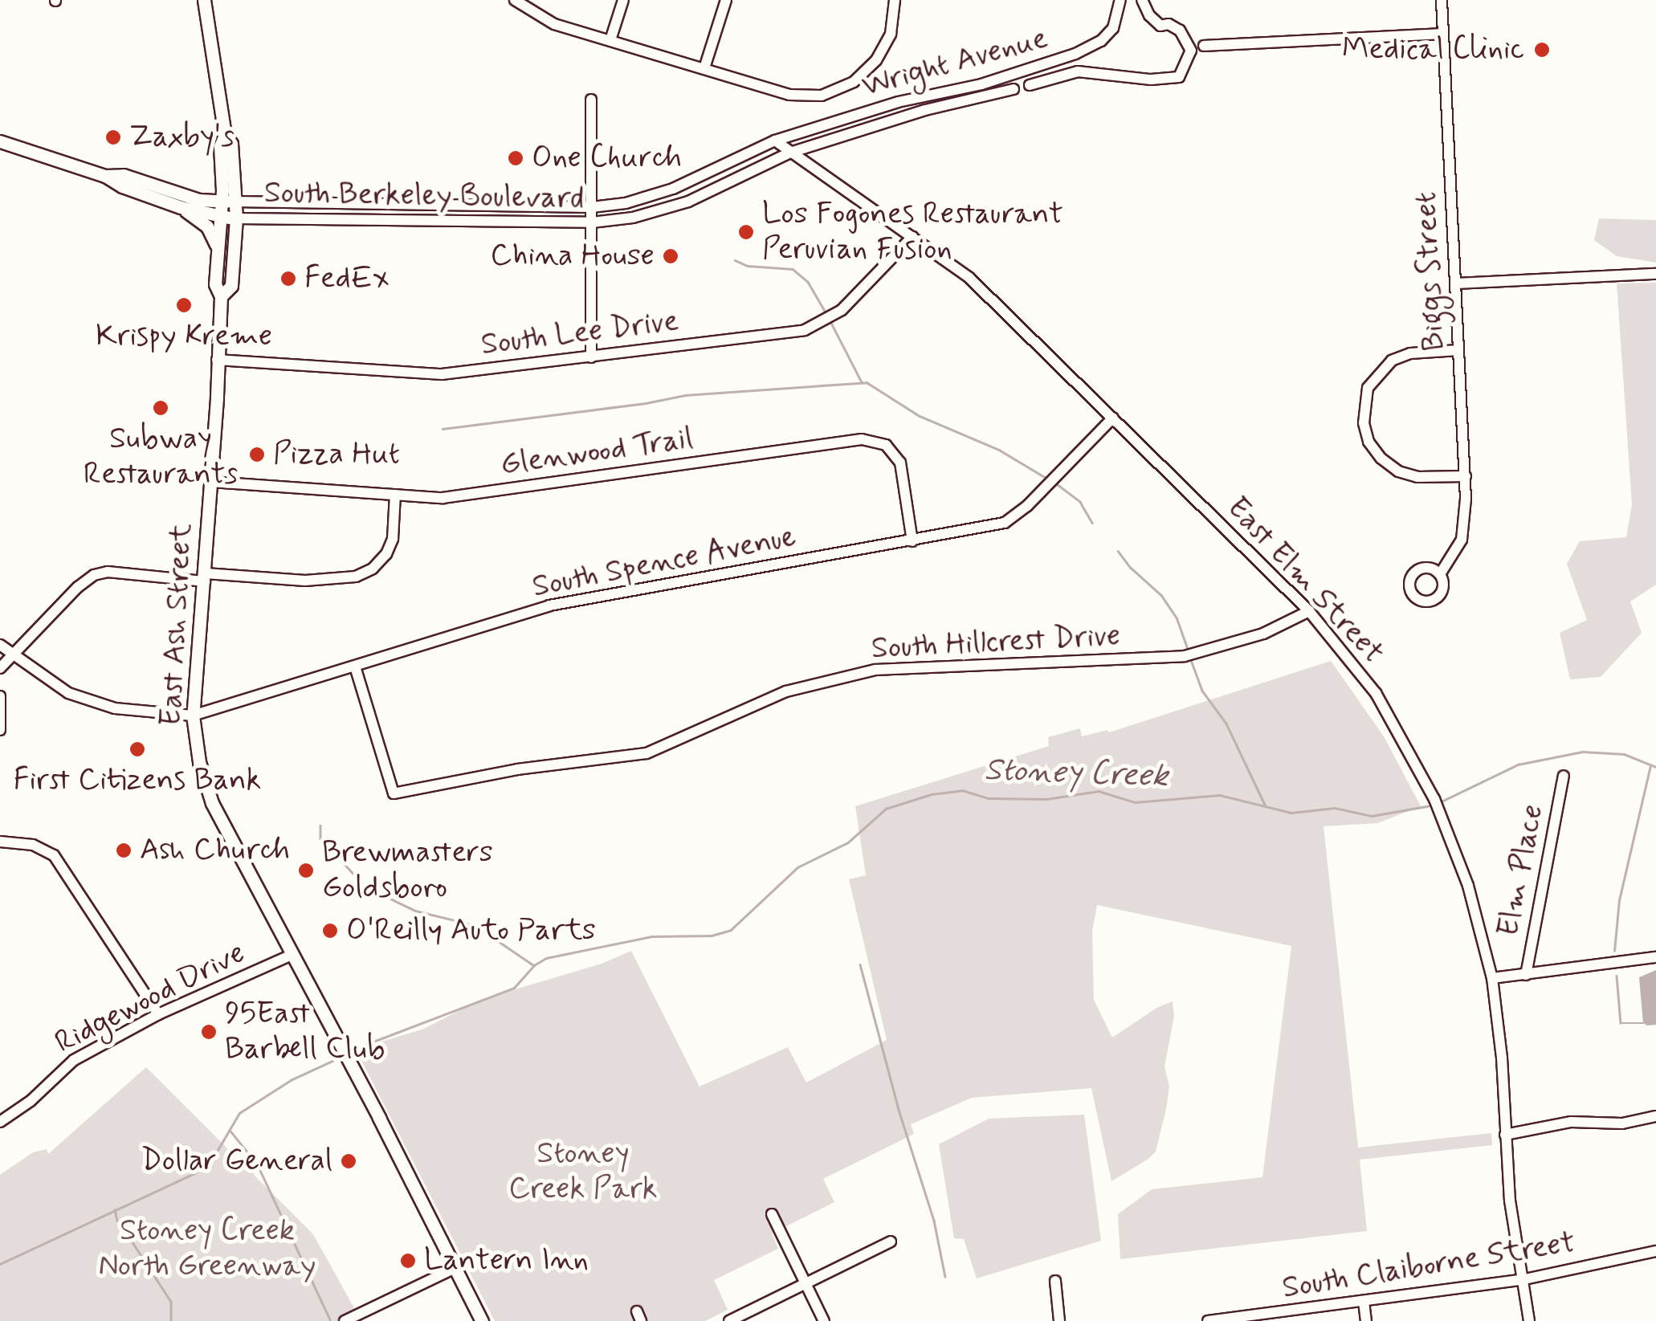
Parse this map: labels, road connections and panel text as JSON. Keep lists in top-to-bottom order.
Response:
{
  "streets": {
    "main road": ["East Ash Street"],
    "street": [
      "Wright Avenue",
      "South Berkeley Boulevard",
      "Biggs Street",
      "South Lee Drive",
      "Glenwood Trail",
      "South Spence Avenue",
      "East Elm Street",
      "South Hillcrest Drive",
      "Elm Place",
      "Ridgewood Drive",
      "South Claiborne Street"
    ]
  },
  "crossings": [
    ["Wright Avenue", "South Berkeley Boulevard"],
    ["Wright Avenue", "East Elm Street"],
    ["South Berkeley Boulevard", "East Elm Street"],
    ["South Berkeley Boulevard", "East Ash Street"],
    ["South Lee Drive", "East Elm Street"],
    ["South Lee Drive", "East Ash Street"],
    ["Glenwood Trail", "South Spence Avenue"],
    ["Glenwood Trail", "East Ash Street"],
    ["South Spence Avenue", "East Elm Street"],
    ["South Spence Avenue", "East Ash Street"],
    ["South Spence Avenue", "South Hillcrest Drive"],
    ["East Elm Street", "South Hillcrest Drive"],
    ["East Elm Street", "South Claiborne Street"],
    ["East Ash Street", "Ridgewood Drive"]
  ],
  "water": ["Stoney Creek"],
  "parks": ["Stoney Creek Park", "Stoney Creek North Greenway"],
  "places": [
    "Medical Clinic",
    "Zaxby's",
    "One Church",
    "Los Fogones Restaurant Peruvian Fusion",
    "China House",
    "FedEx",
    "Krispy Kreme",
    "Subway Restaurants",
    "Pizza Hut",
    "First Citizens Bank",
    "Ash Church",
    "Brewmasters Goldsboro",
    "O'Reilly Auto Parts",
    "95East Barbell Club",
    "Dollar General",
    "Lantern Inn"
  ]
}
